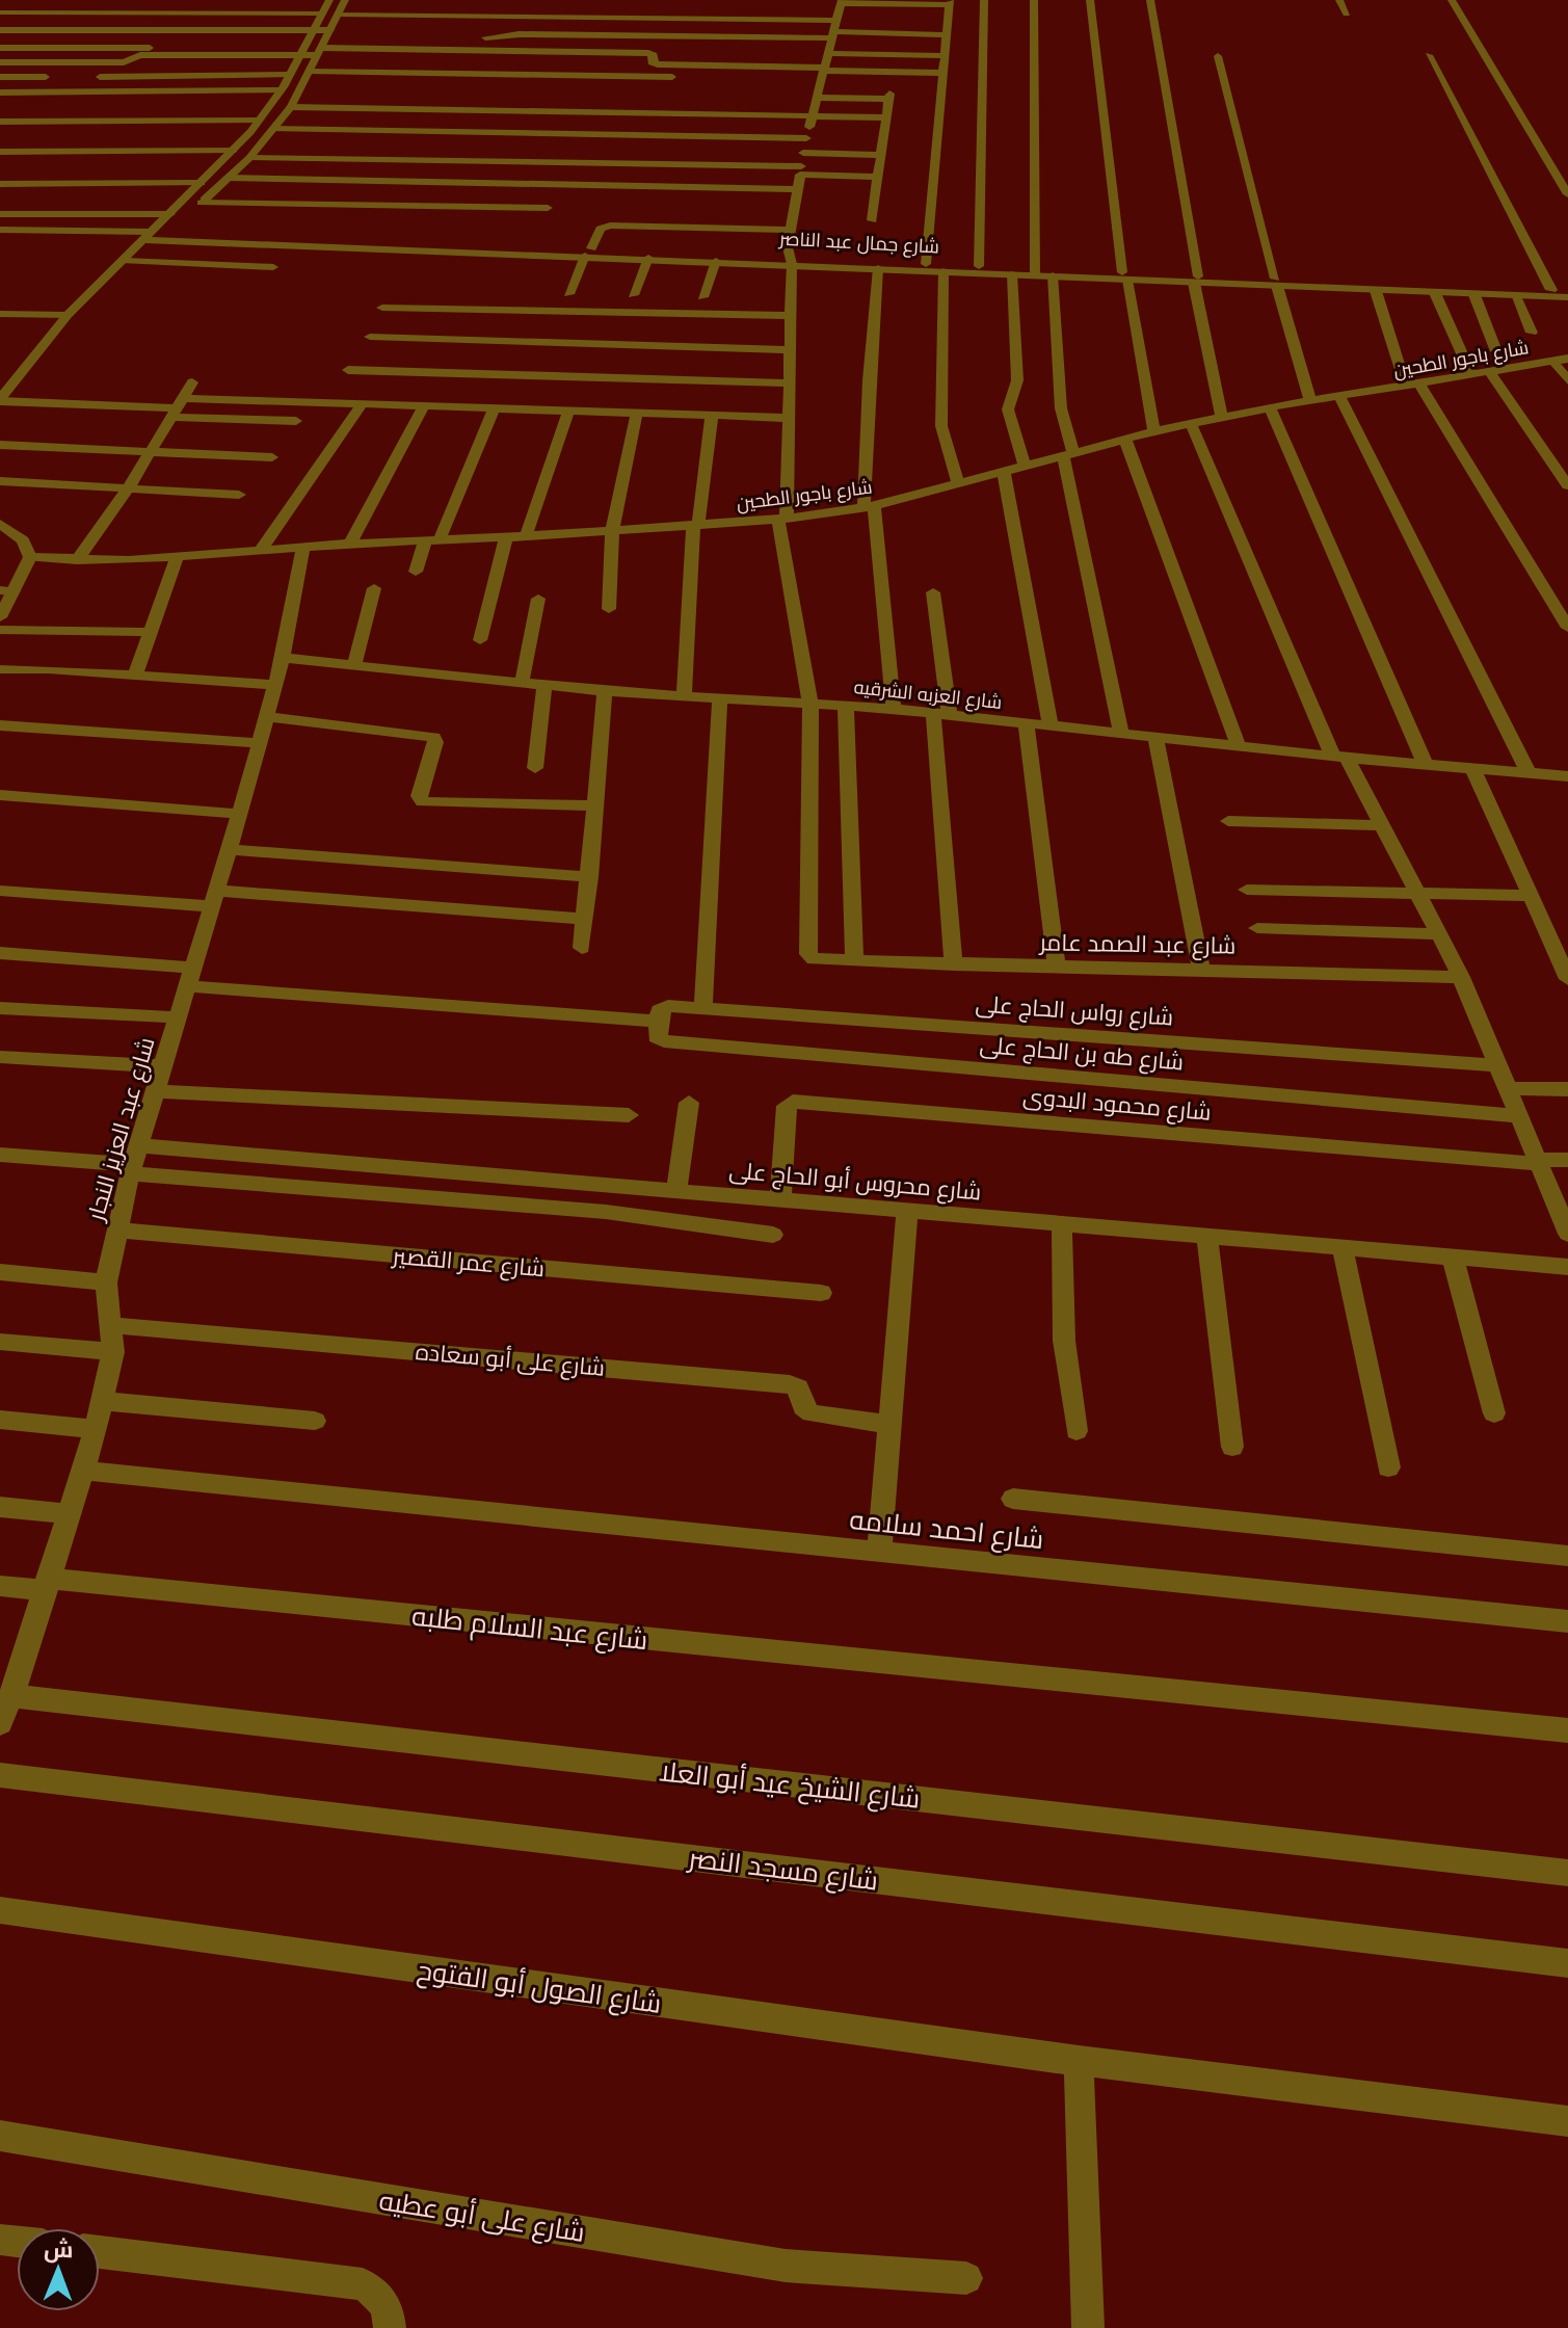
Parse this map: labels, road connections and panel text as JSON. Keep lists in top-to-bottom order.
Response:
{
  "streets": {
    "street": [
      "شارع جمال عبد الناصر",
      "شارع باجور الطحين",
      "شارع العزبه الشرقيه",
      "شارع عبد الصمد عامر",
      "شارع رواس الحاج على",
      "شارع طه بن الحاج على",
      "شارع محمود البدوى",
      "شارع عبد العزيز النجار",
      "شارع محروس أبو الحاج على",
      "شارع عمر القصير",
      "شارع على أبو سعاده",
      "شارع احمد سلامه",
      "شارع عبد السلام طلبه",
      "شارع الشيخ عيد أبو العلا",
      "شارع مسجد النصر",
      "شارع الصول أبو الفتوح",
      "شارع على أبو عطيه"
    ]
  },
  "crossings": [
    ["شارع باجور الطحين", "شارع عبد العزيز النجار"],
    ["شارع العزبه الشرقيه", "شارع عبد الصمد عامر"],
    ["شارع العزبه الشرقيه", "شارع عبد العزيز النجار"],
    ["شارع رواس الحاج على", "شارع طه بن الحاج على"],
    ["شارع محمود البدوى", "شارع محروس أبو الحاج على"],
    ["شارع عبد العزيز النجار", "شارع محروس أبو الحاج على"],
    ["شارع عبد العزيز النجار", "شارع عمر القصير"],
    ["شارع عبد العزيز النجار", "شارع على أبو سعاده"],
    ["شارع عبد العزيز النجار", "شارع احمد سلامه"],
    ["شارع عبد العزيز النجار", "شارع عبد السلام طلبه"],
    ["شارع عبد العزيز النجار", "شارع الشيخ عيد أبو العلا"]
  ],
  "north": "top"
}
